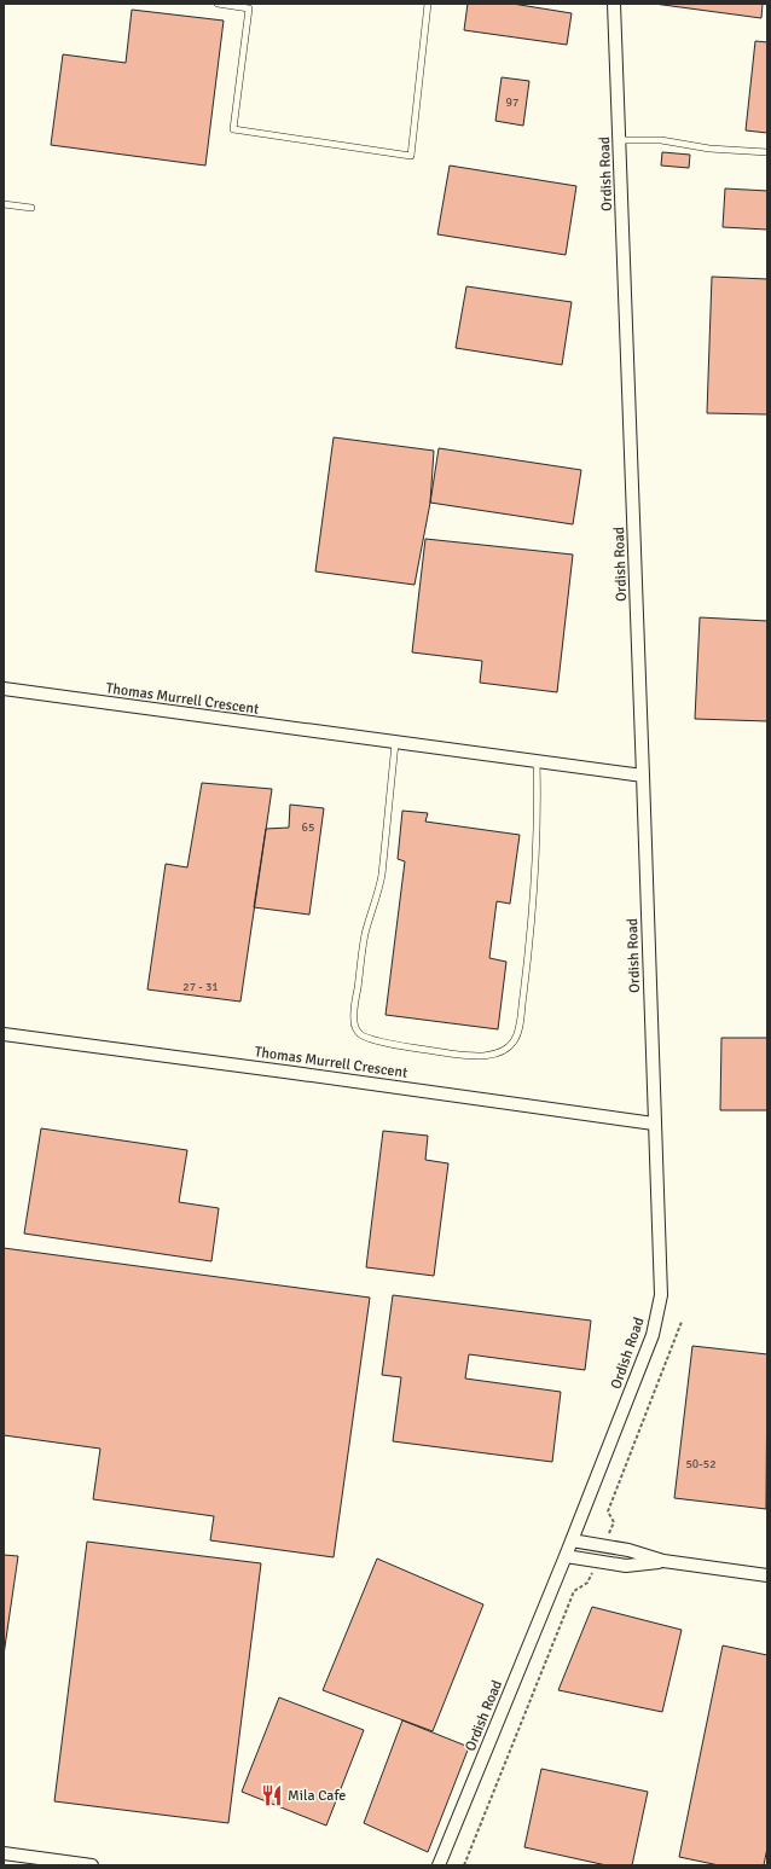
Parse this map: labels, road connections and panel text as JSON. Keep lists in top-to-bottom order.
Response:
{
  "streets": {
    "street": ["Ordish Road", "Thomas Murrell Crescent"]
  },
  "crossings": [
    ["Ordish Road", "Thomas Murrell Crescent"]
  ],
  "places": {
    "restaurant": ["Mila Cafe"]
  },
  "house_numbers": [
    "97",
    "65",
    "27 - 31",
    "50-52"
  ]
}
